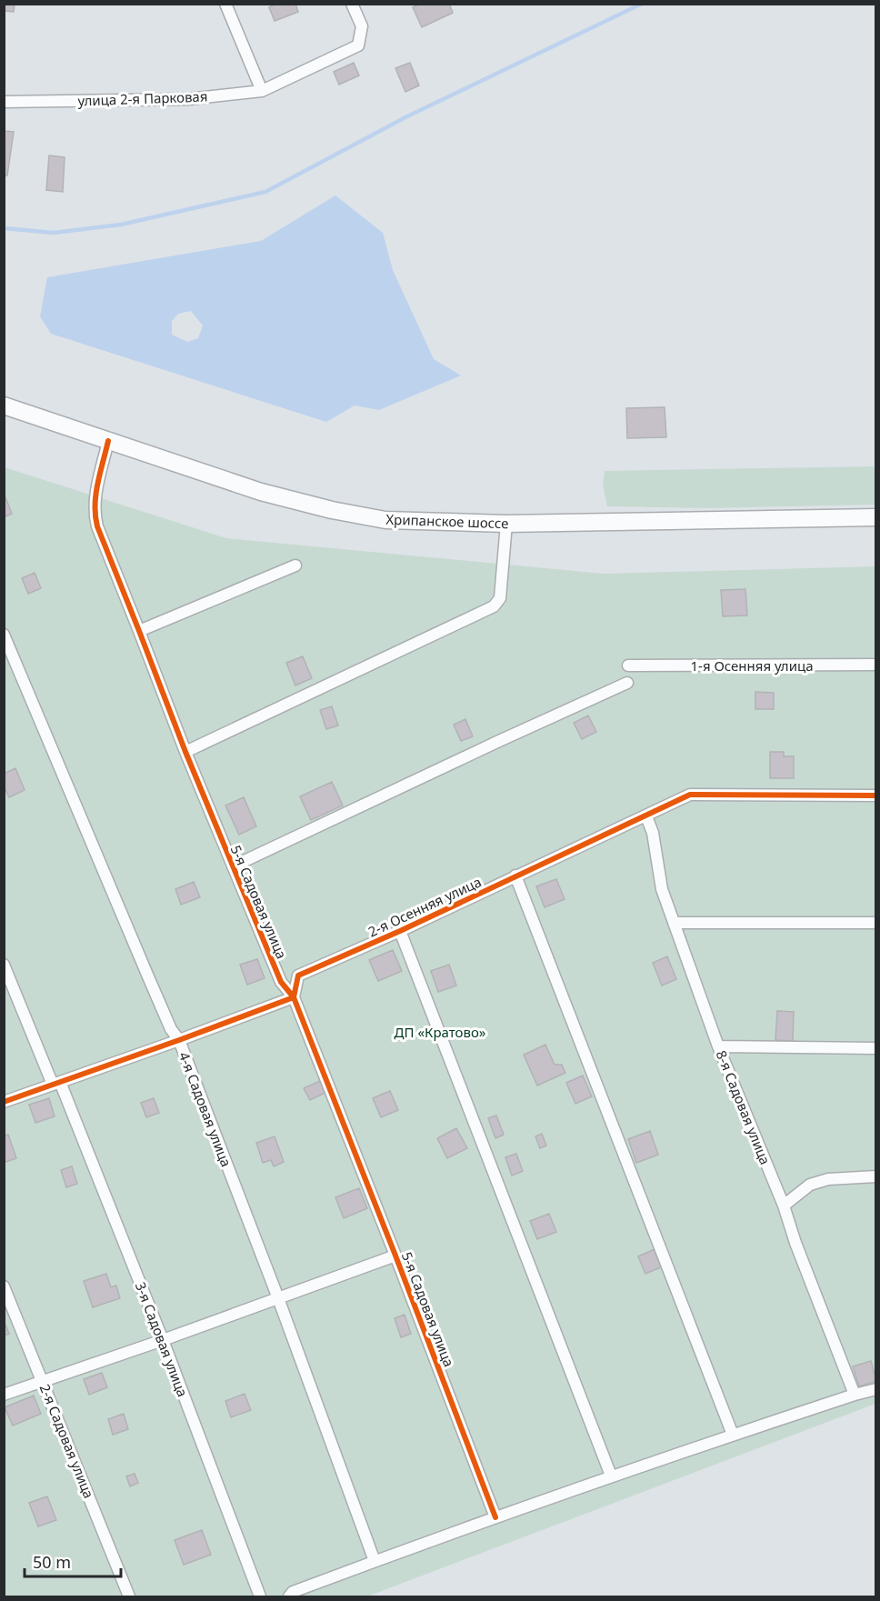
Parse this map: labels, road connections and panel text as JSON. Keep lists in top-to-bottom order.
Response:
{
  "streets": {
    "main road": ["Хрипанское шоссе"],
    "street": [
      "улица 2-я Парковая",
      "1-я Осенняя улица",
      "5-я Садовая улица",
      "2-я Осенняя улица",
      "8-я Садовая улица",
      "4-я Садовая улица",
      "3-я Садовая улица",
      "2-я Садовая улица"
    ]
  },
  "crossings": [
    ["Хрипанское шоссе", "5-я Садовая улица"],
    ["5-я Садовая улица", "2-я Осенняя улица"],
    ["2-я Осенняя улица", "8-я Садовая улица"]
  ],
  "parks": ["ДП «Кратово»"],
  "scale_bar": "50 m"
}
